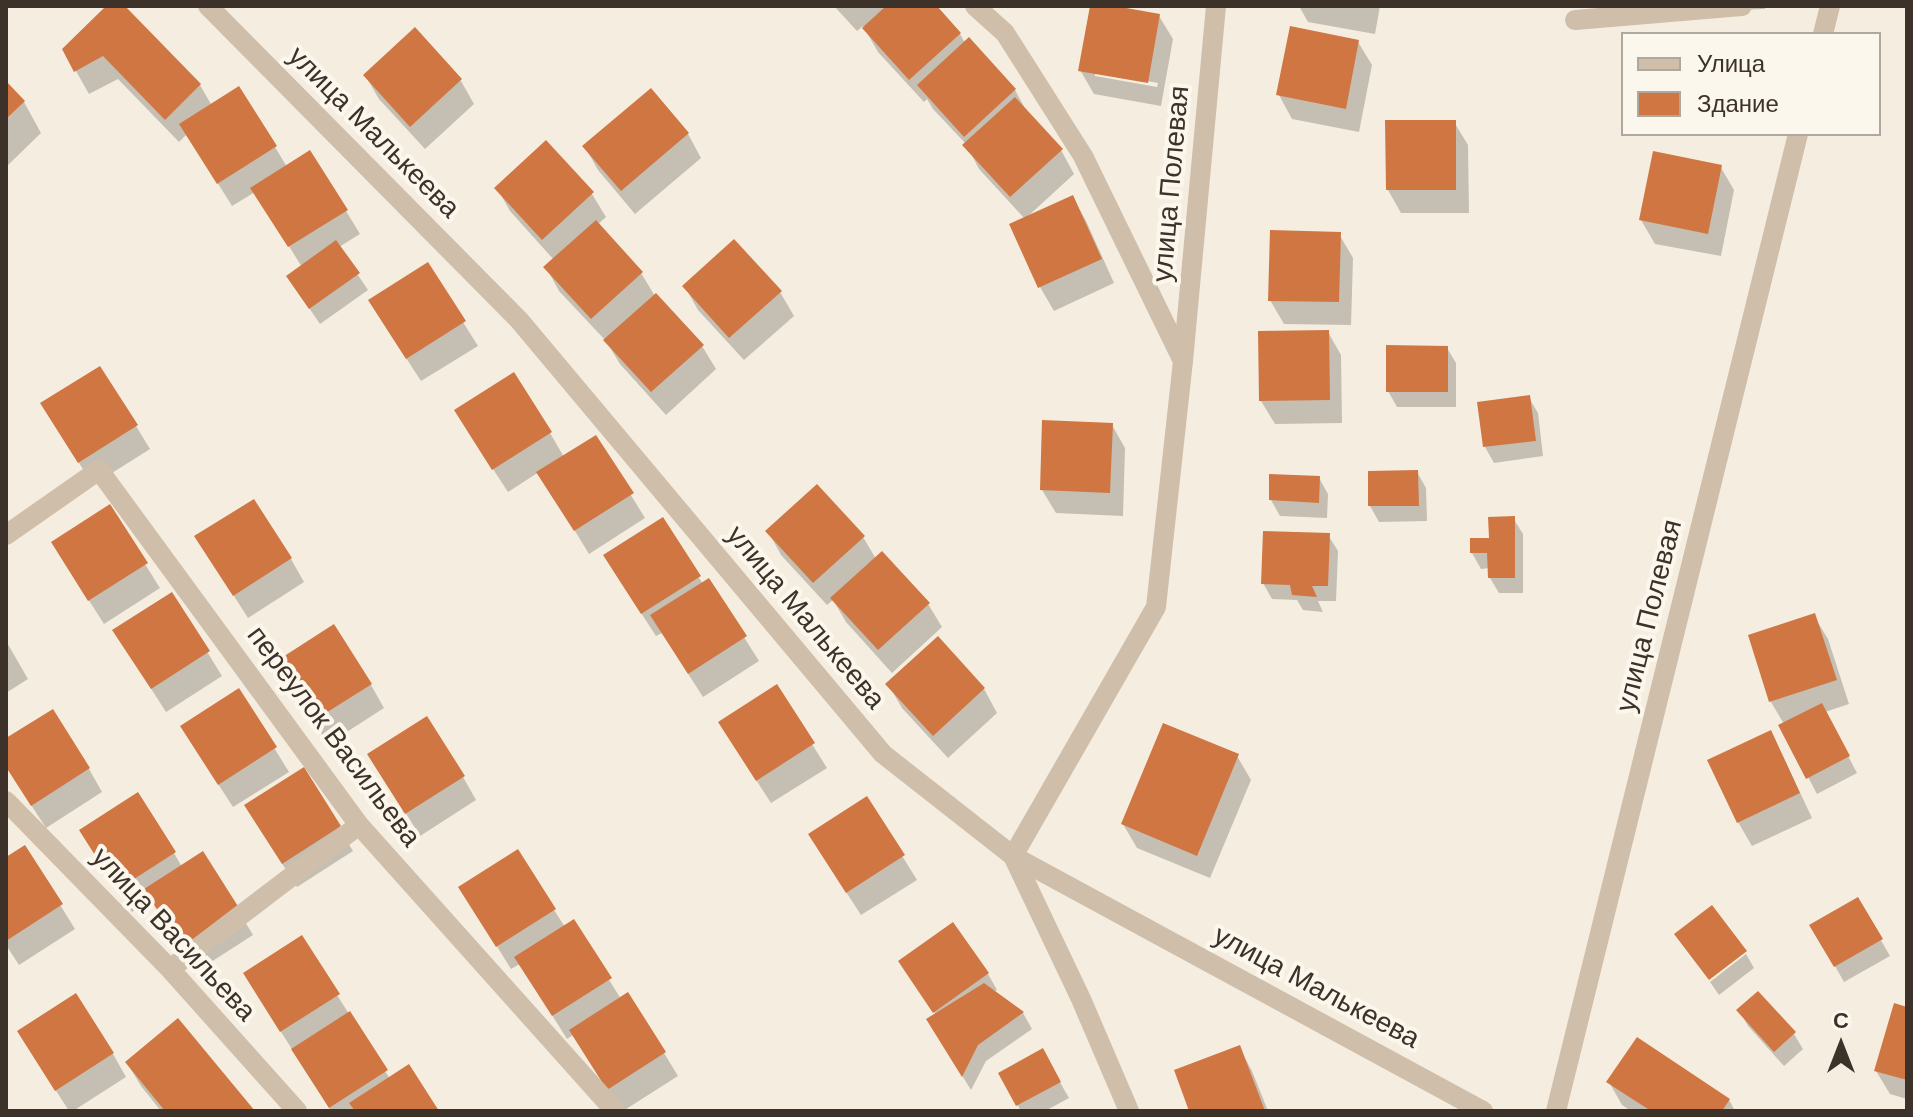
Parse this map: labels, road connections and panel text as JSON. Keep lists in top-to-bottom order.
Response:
{
  "streets": {
    "street": [
      "улица Малькеева",
      "улица Полевая",
      "переулок Васильева",
      "улица Васильева"
    ]
  },
  "crossings": [
    ["улица Малькеева", "улица Полевая"]
  ],
  "legend": ["Улица", "Здание"],
  "north": "top"
}
